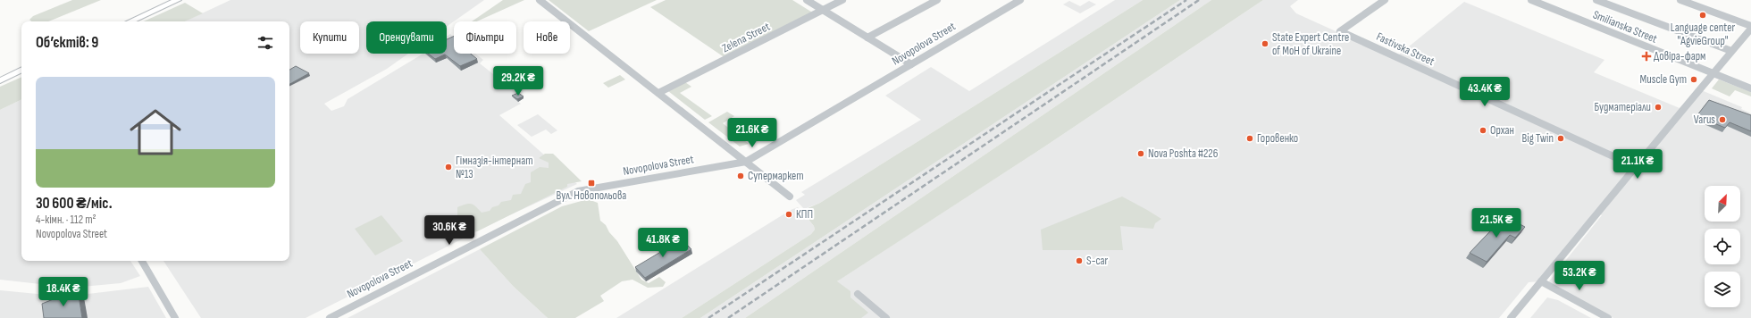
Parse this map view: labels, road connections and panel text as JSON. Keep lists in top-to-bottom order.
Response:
{
  "streets": {
    "street": [
      "Smilianska Street",
      "Zelena Street",
      "Novopolova Street",
      "Fastivska Street"
    ]
  },
  "places": {
    "other": [
      "Language center \"AgvieGroup\"",
      "State Expert Centre of MoH of Ukraine",
      "Muscle Gym",
      "Будматеріали",
      "Varus",
      "Орхан",
      "Горовенко",
      "Big Twin",
      "Nova Poshta #226",
      "Гімназія-інтернат №13",
      "Супермаркет",
      "КПП",
      "S-car"
    ],
    "health": ["Довіра-фарм"],
    "transit": ["Вул. Новопольова"]
  },
  "north": "top right",
  "page": {
    "chip": [
      "Купити",
      "Орендувати",
      "Фільтри",
      "Нове"
    ],
    "heading": "Об’єктів: 9",
    "list": [
      {
        "name": "30 600 ₴/міс.",
        "note": "4-кімн. · 112 m² · Novopolova Street"
      }
    ],
    "price": [
      "29.2K ₴",
      "43.4K ₴",
      "21.6K ₴",
      "21.1K ₴",
      "21.5K ₴",
      "30.6K ₴",
      "41.8K ₴",
      "53.2K ₴",
      "18.4K ₴"
    ]
  }
}
